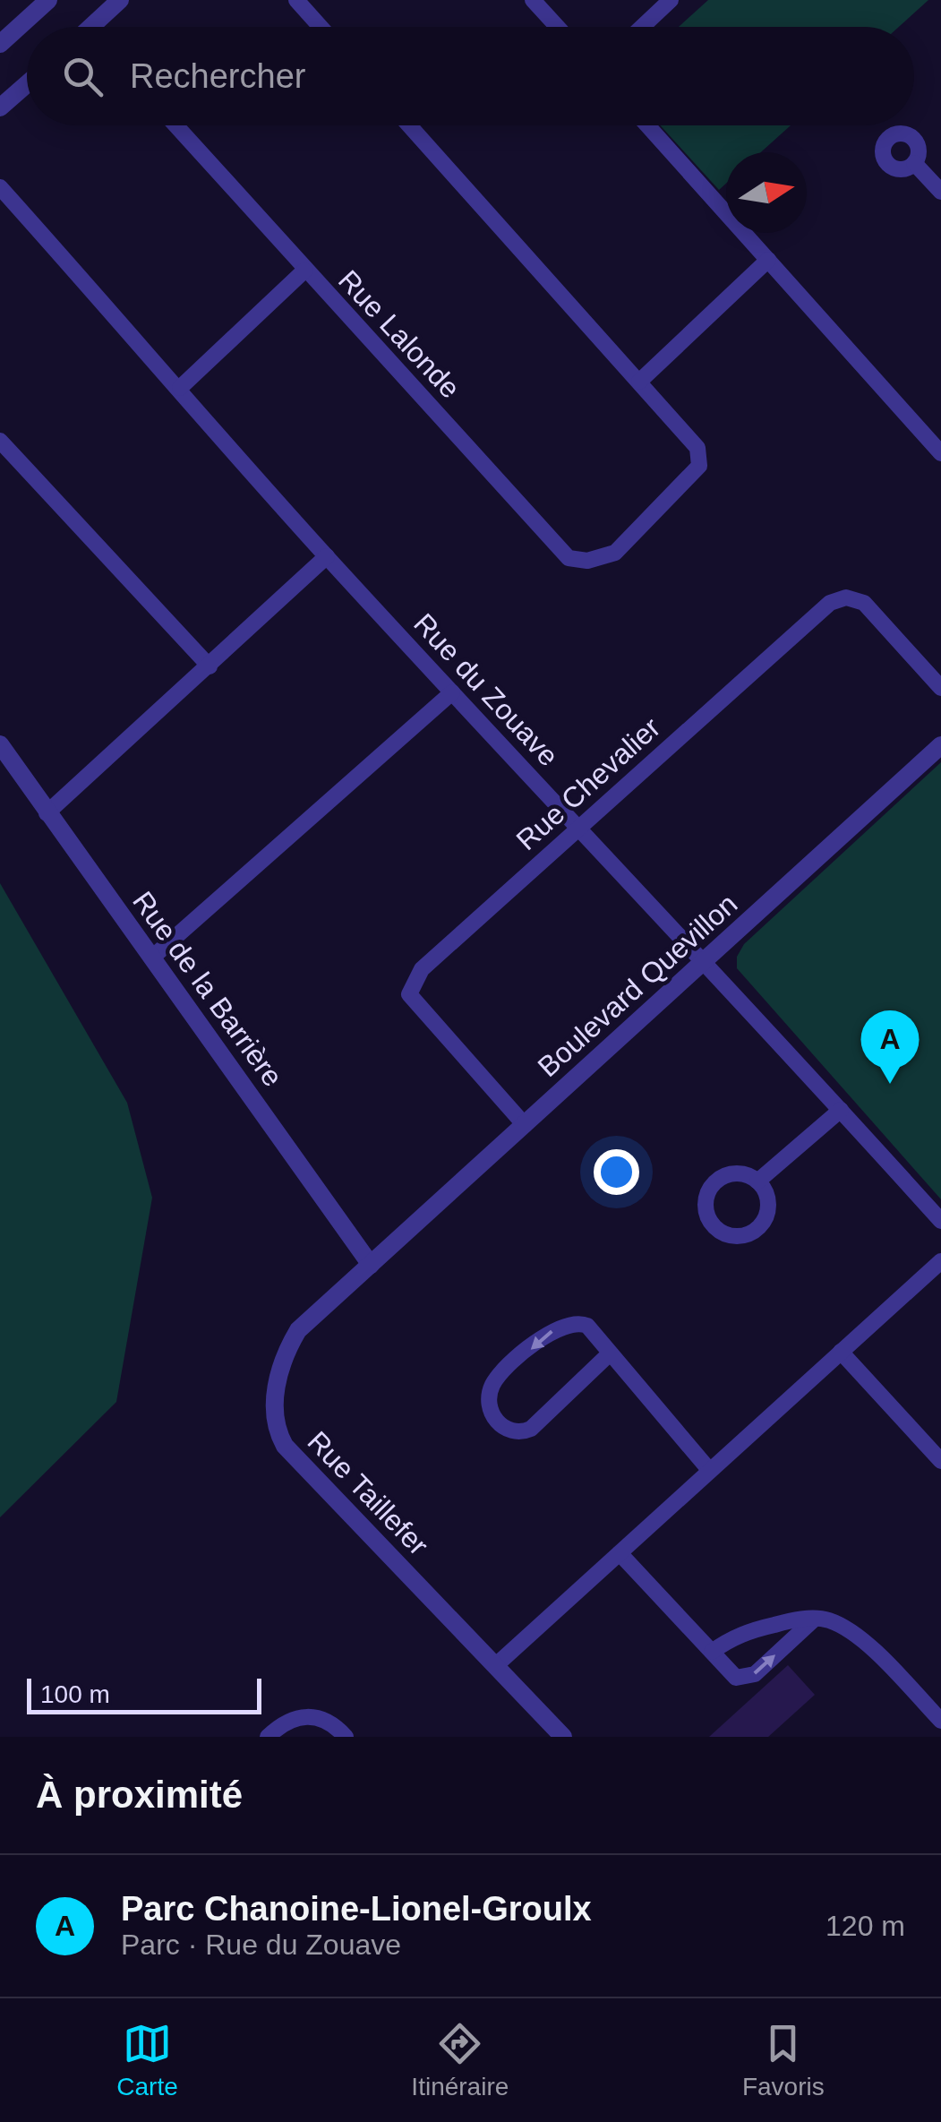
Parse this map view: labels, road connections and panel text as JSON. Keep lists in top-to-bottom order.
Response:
{
  "streets": {
    "street": [
      "Rue Lalonde",
      "Rue du Zouave",
      "Rue Chevalier",
      "Boulevard Quevillon",
      "Rue de la Barrière",
      "Rue Taillefer"
    ]
  },
  "crossings": [
    ["Rue du Zouave", "Rue Chevalier"],
    ["Rue du Zouave", "Boulevard Quevillon"],
    ["Rue Chevalier", "Boulevard Quevillon"],
    ["Boulevard Quevillon", "Rue de la Barrière"],
    ["Boulevard Quevillon", "Rue Taillefer"],
    ["Rue de la Barrière", "Rue Taillefer"]
  ],
  "scale_bar": "100 m",
  "north": "right",
  "page": {
    "search": "Rechercher",
    "pins": "A",
    "scale": "100 m",
    "heading": "À proximité",
    "list": [
      {
        "mark": "A",
        "name": "Parc Chanoine-Lionel-Groulx",
        "note": "Parc · Rue du Zouave",
        "value": "120 m"
      }
    ],
    "nav": ["Carte", "Itinéraire", "Favoris"]
  }
}
